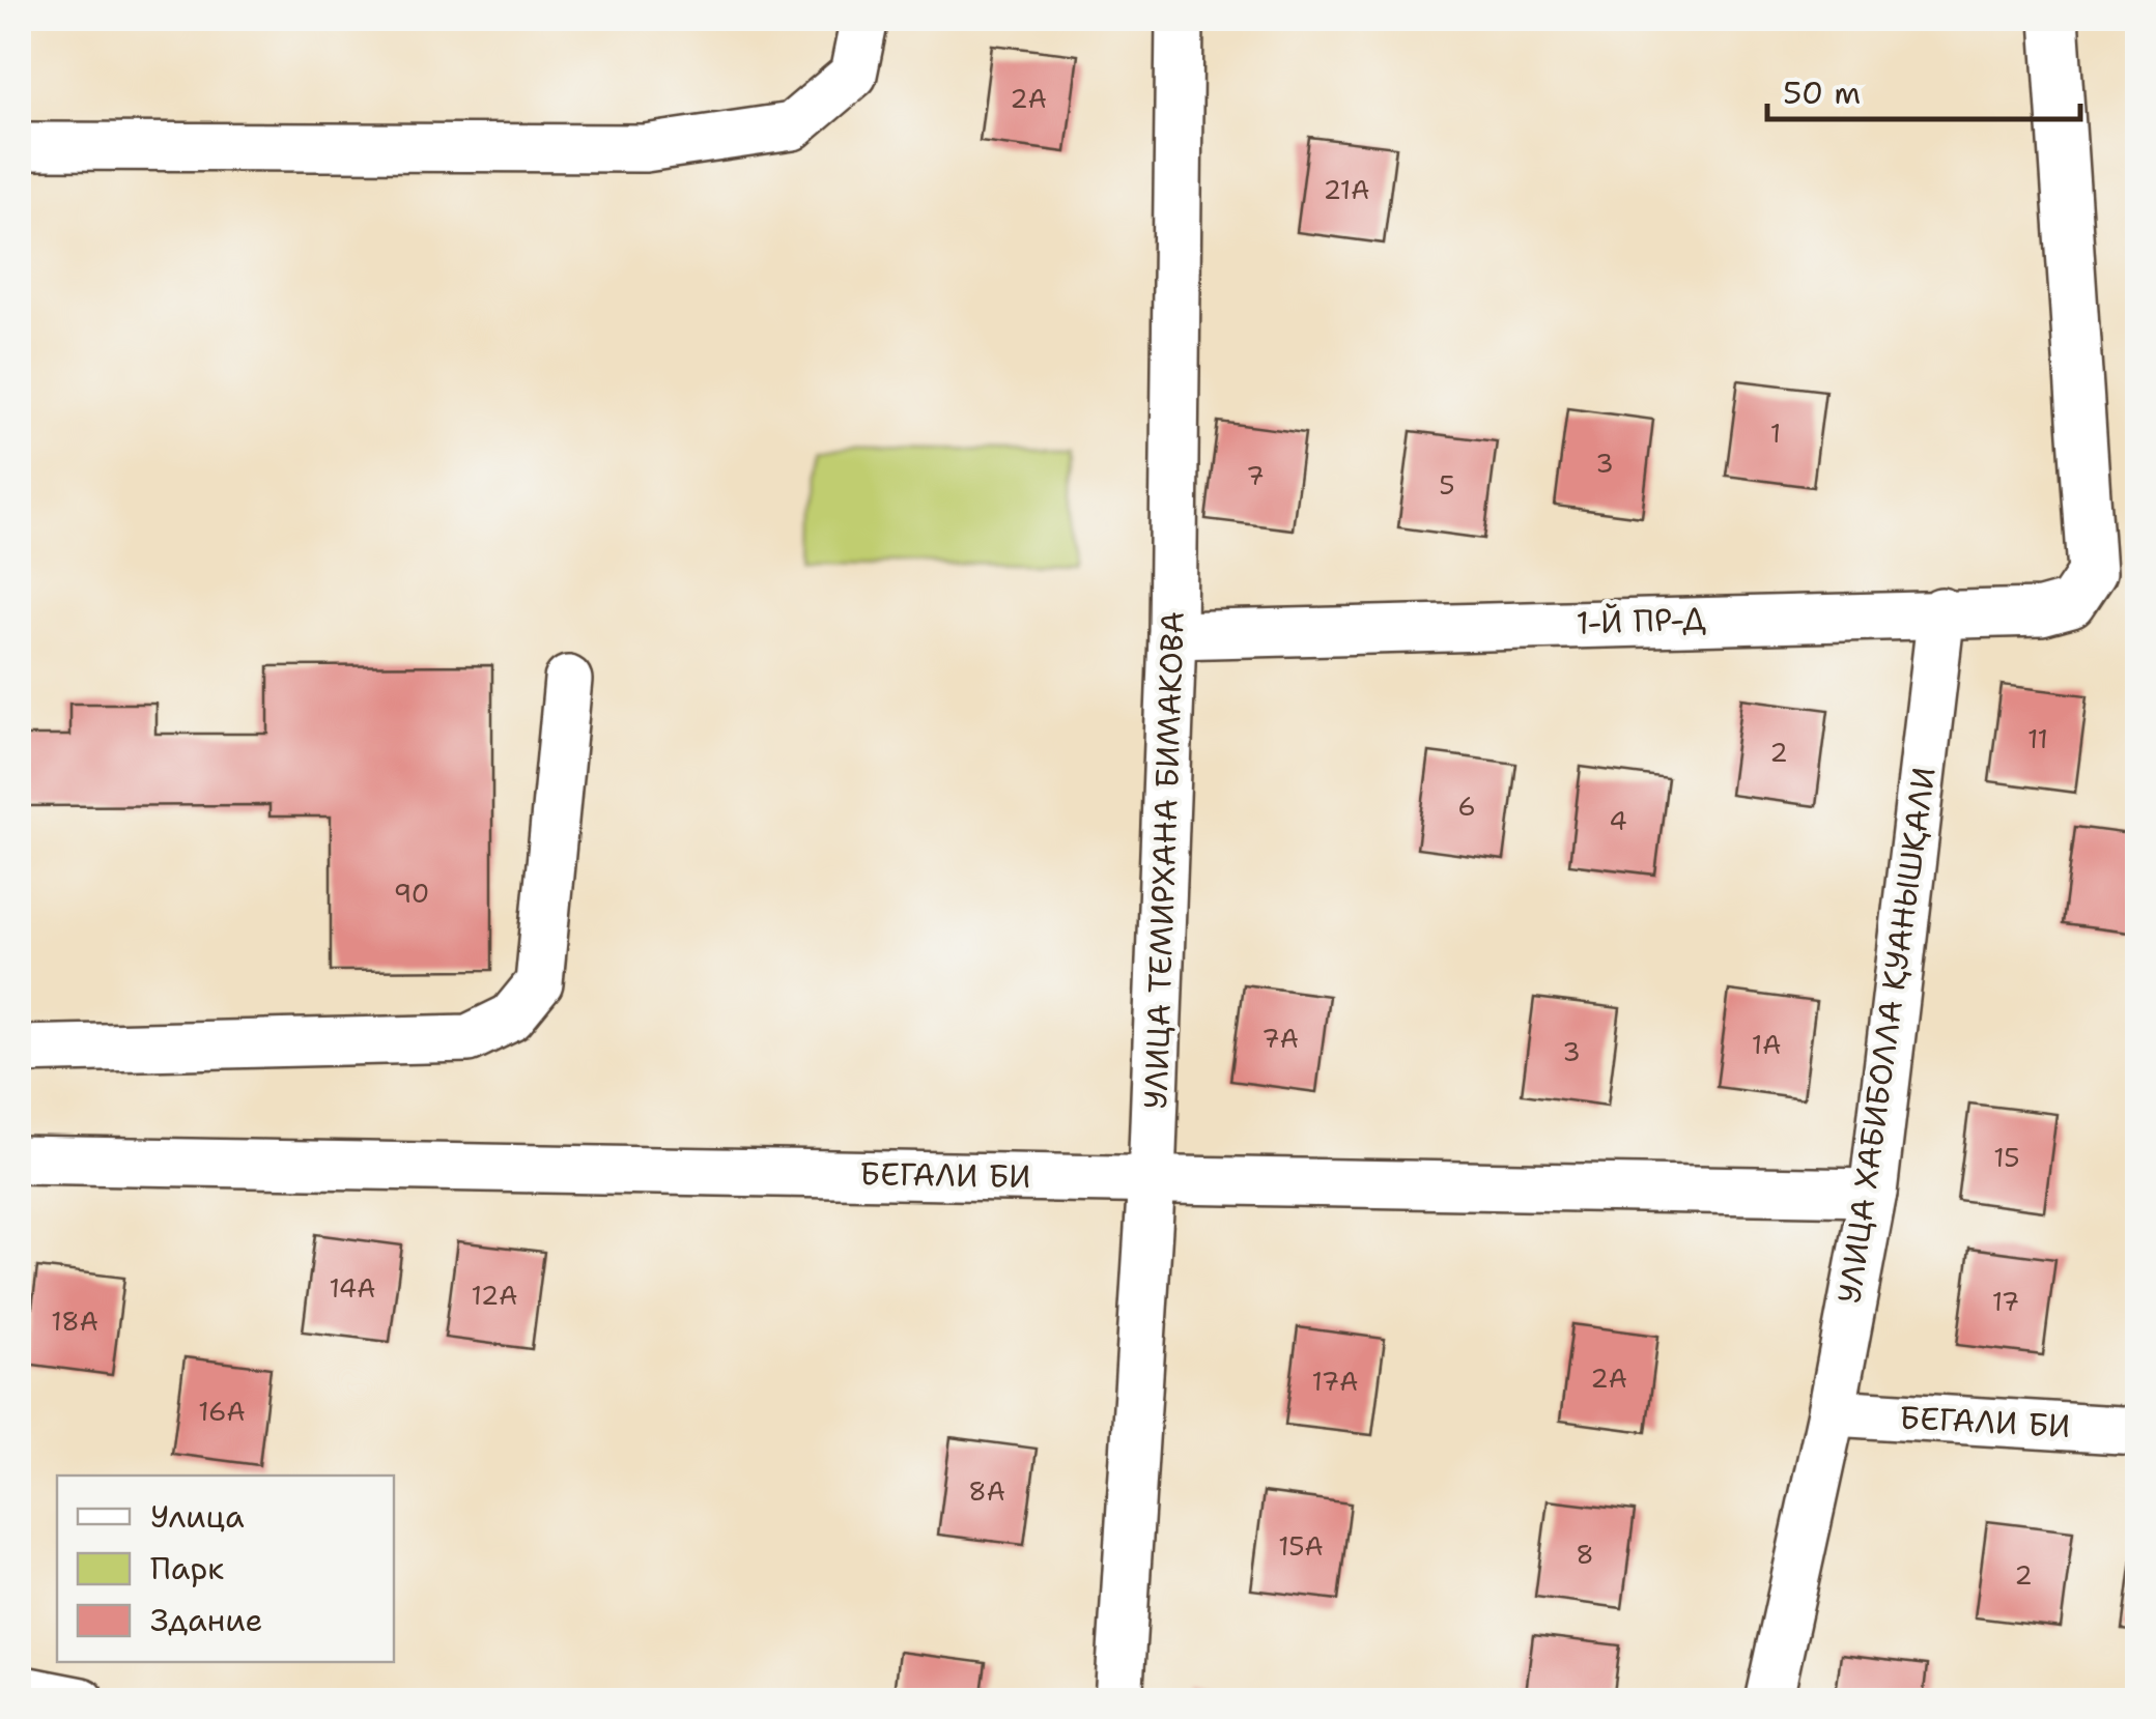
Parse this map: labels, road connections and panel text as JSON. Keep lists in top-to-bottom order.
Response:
{
  "streets": {
    "street": [
      "1-Й ПР-Д",
      "УЛИЦА ТЕМИРХАНА БИМАКОВА",
      "УЛИЦА ХАБИБОЛЛА ҚУАНЫШҚАЛИ",
      "БЕГАЛИ БИ"
    ]
  },
  "crossings": [
    ["1-Й ПР-Д", "УЛИЦА ТЕМИРХАНА БИМАКОВА"],
    ["1-Й ПР-Д", "УЛИЦА ХАБИБОЛЛА ҚУАНЫШҚАЛИ"],
    ["УЛИЦА ТЕМИРХАНА БИМАКОВА", "БЕГАЛИ БИ"],
    ["УЛИЦА ХАБИБОЛЛА ҚУАНЫШҚАЛИ", "БЕГАЛИ БИ"]
  ],
  "house_numbers": [
    "2А",
    "21А",
    "1",
    "3",
    "7",
    "5",
    "11",
    "2",
    "6",
    "4",
    "90",
    "7А",
    "1А",
    "3",
    "15",
    "14А",
    "12А",
    "17",
    "18А",
    "2А",
    "17А",
    "16А",
    "8А",
    "15А",
    "8",
    "2"
  ],
  "legend": ["Улица", "Парк", "Здание"],
  "scale_bar": "50 m"
}
